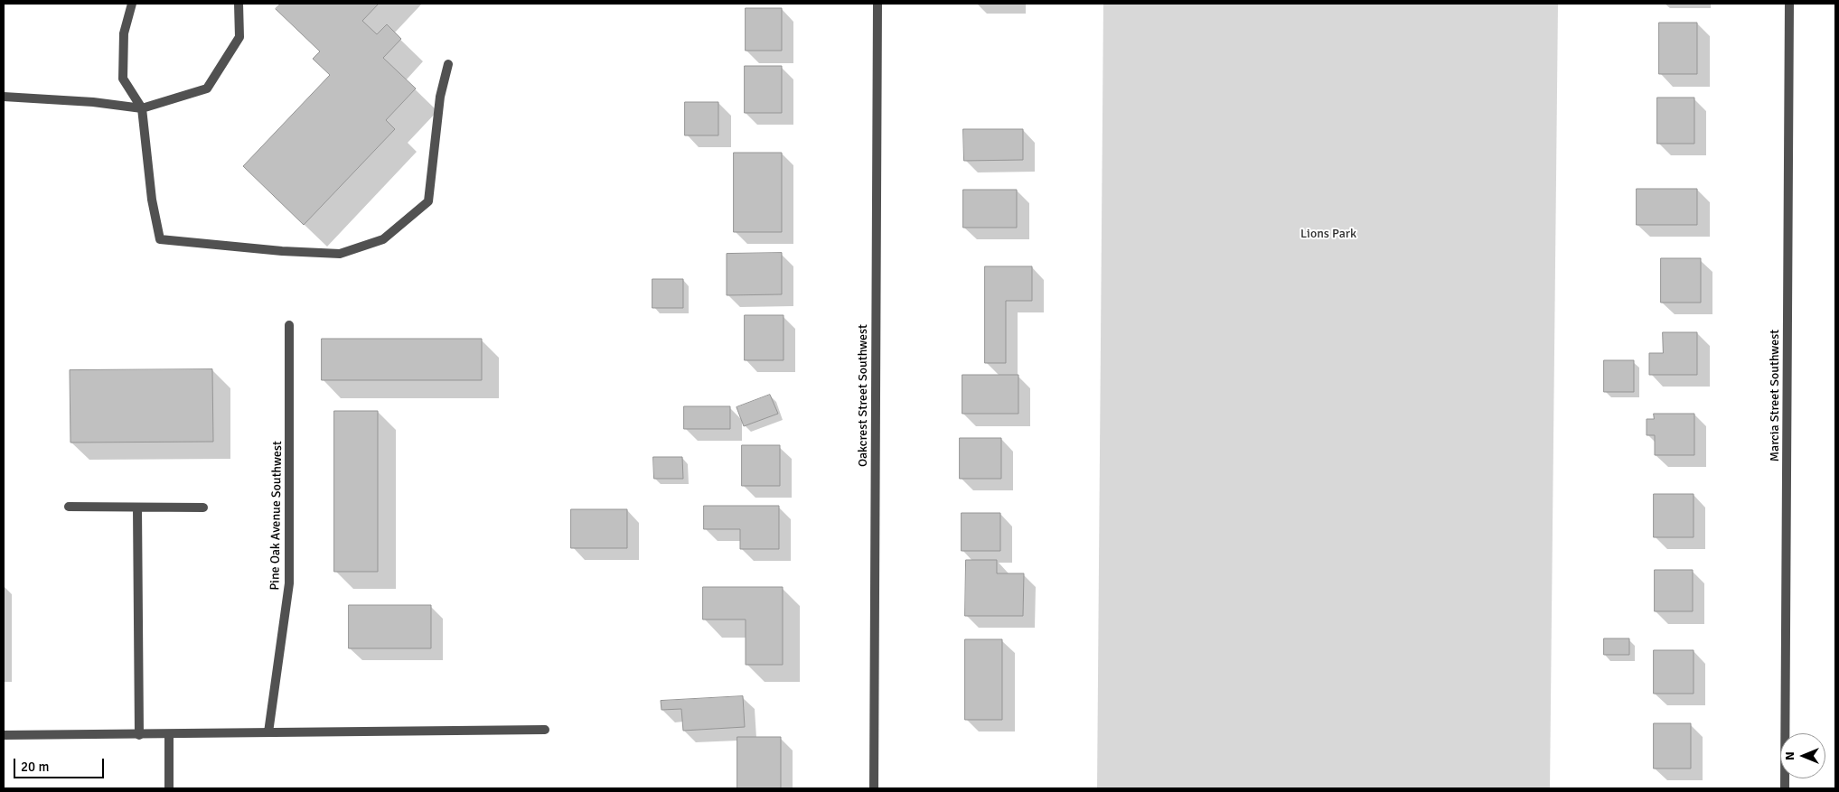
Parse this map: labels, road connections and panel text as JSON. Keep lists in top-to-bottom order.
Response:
{
  "streets": {
    "street": ["Oakcrest Street Southwest", "Marcia Street Southwest", "Pine Oak Avenue Southwest"]
  },
  "parks": ["Lions Park"],
  "scale_bar": "20 m",
  "north": "left"
}
